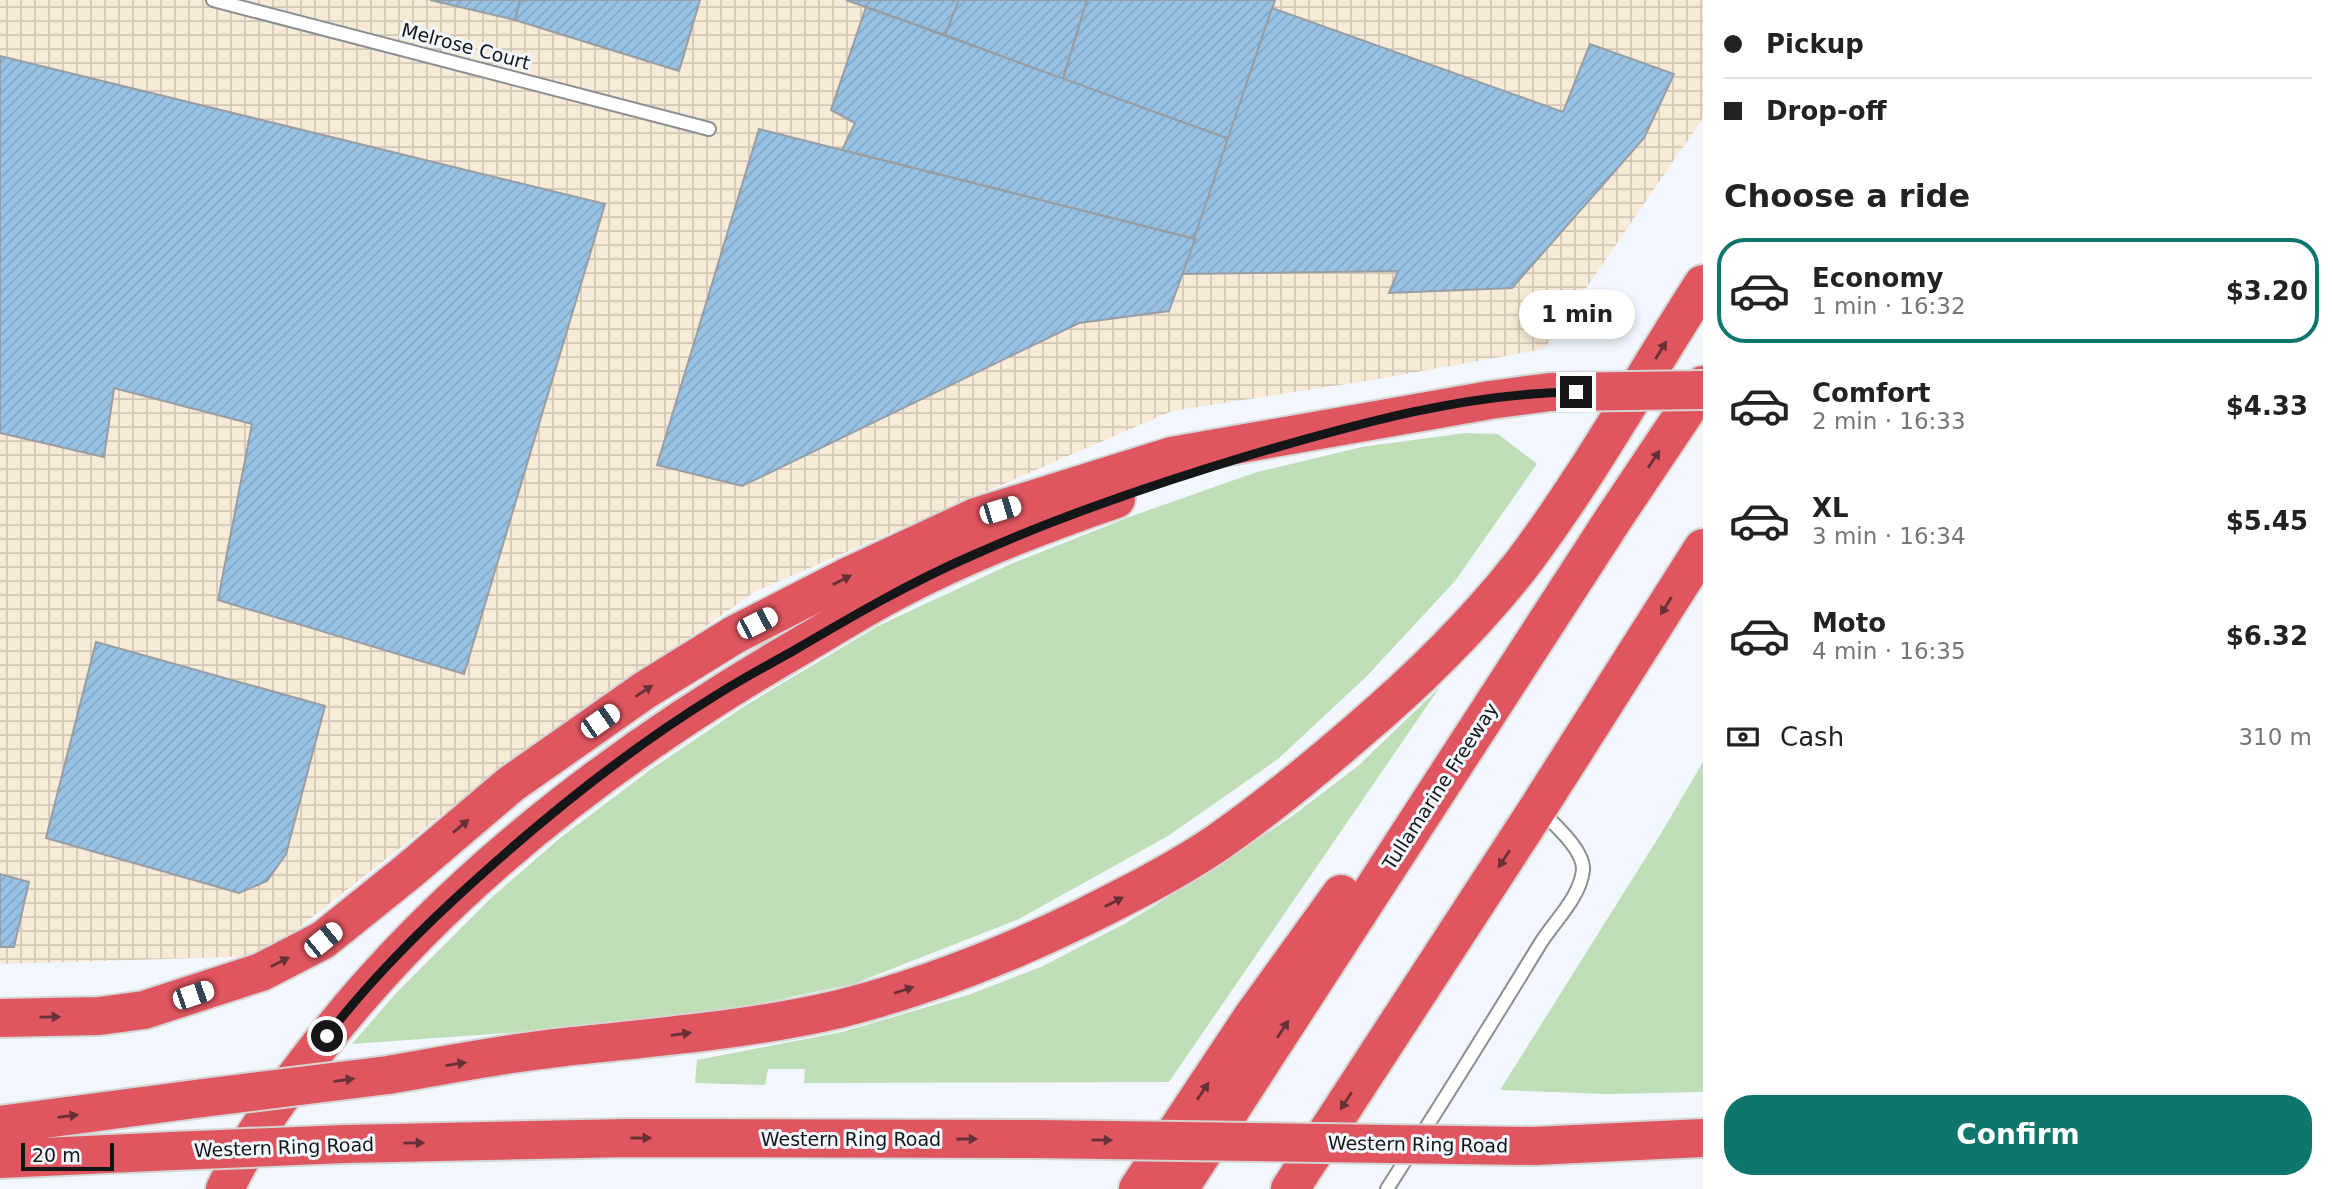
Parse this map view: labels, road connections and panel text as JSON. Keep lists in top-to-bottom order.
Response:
{
  "streets": {
    "highway": ["Tullamarine Freeway", "Western Ring Road"],
    "lane": ["Melrose Court"]
  },
  "scale_bar": "20 m",
  "page": {
    "banner": ["Pickup", "Drop-off"],
    "heading": "Choose a ride",
    "list": [
      {
        "name": "Economy",
        "note": "1 min · 16:32",
        "value": "$3.20"
      },
      {
        "name": "Comfort",
        "note": "2 min · 16:33",
        "value": "$4.33"
      },
      {
        "name": "XL",
        "note": "3 min · 16:34",
        "value": "$5.45"
      },
      {
        "name": "Moto",
        "note": "4 min · 16:35",
        "value": "$6.32"
      }
    ],
    "bubble": "1 min",
    "pay": ["Cash", "310 m"],
    "buttons": "Confirm",
    "scale": "20 m"
  }
}
